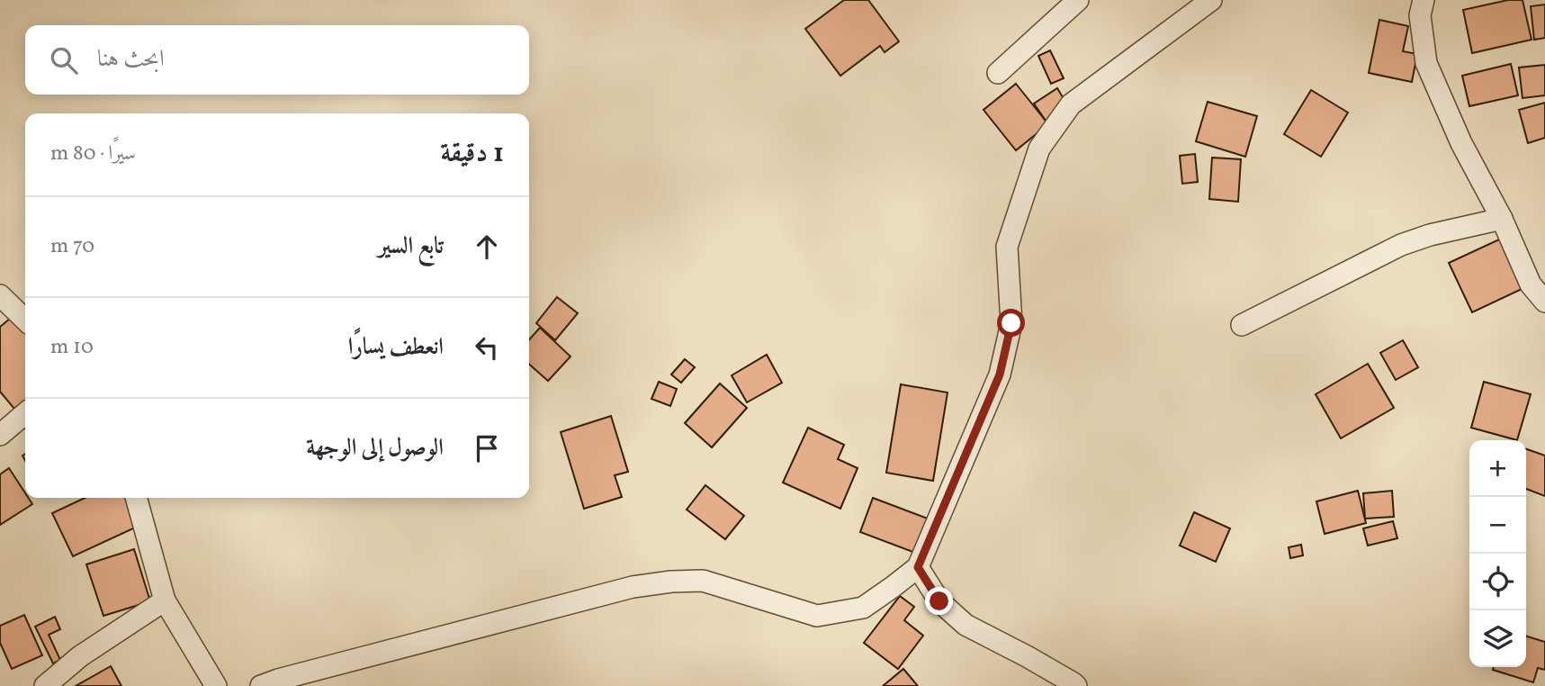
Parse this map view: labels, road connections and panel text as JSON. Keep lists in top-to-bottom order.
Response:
{
  "page": {
    "search": "ابحث هنا",
    "heading": ["1 دقيقة", "سيرًا · 80 m"],
    "list": [
      ["تابع السير", "70 m"],
      ["انعطف يسارًا", "10 m"],
      "الوصول إلى الوجهة"
    ],
    "map_buttons": ["+", "−"]
  }
}
